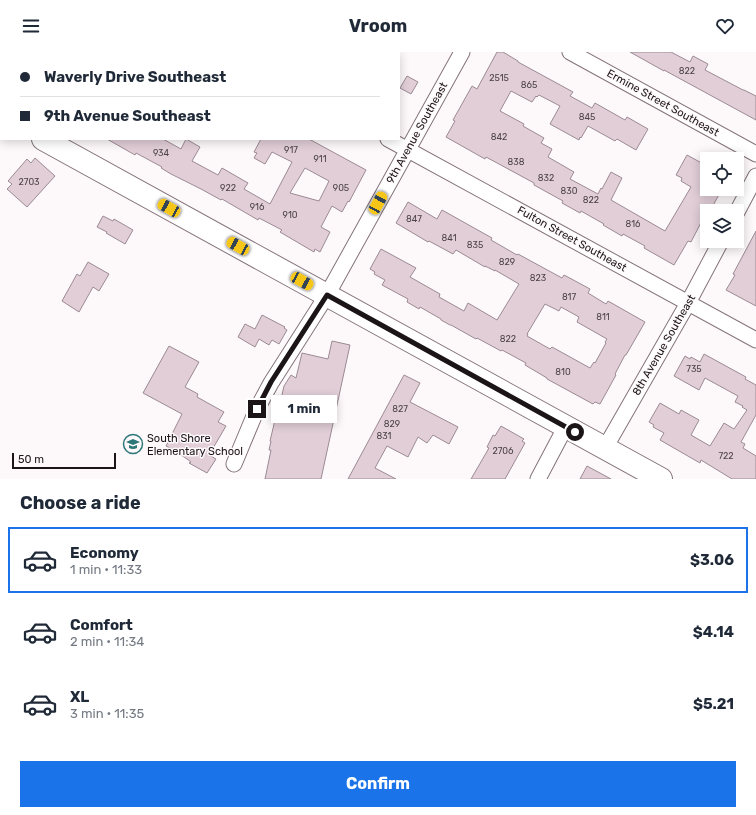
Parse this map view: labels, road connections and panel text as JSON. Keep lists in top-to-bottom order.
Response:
{
  "streets": {
    "street": [
      "Ermine Street Southeast",
      "9th Avenue Southeast",
      "Fulton Street Southeast",
      "8th Avenue Southeast"
    ]
  },
  "crossings": [
    ["9th Avenue Southeast", "Fulton Street Southeast"],
    ["Fulton Street Southeast", "8th Avenue Southeast"]
  ],
  "places": {
    "school or university": ["South Shore Elementary School"]
  },
  "house_numbers": [
    "822",
    "2515",
    "865",
    "845",
    "842",
    "917",
    "934",
    "911",
    "838",
    "832",
    "2703",
    "922",
    "905",
    "830",
    "822",
    "916",
    "910",
    "847",
    "816",
    "841",
    "835",
    "829",
    "823",
    "817",
    "811",
    "822",
    "735",
    "810",
    "827",
    "829",
    "831",
    "2706",
    "722"
  ],
  "scale_bar": "50 m",
  "page": {
    "header": "Vroom",
    "banner": ["Waverly Drive Southeast", "9th Avenue Southeast"],
    "bubble": "1 min",
    "scale": "50 m",
    "heading": "Choose a ride",
    "list": [
      {
        "name": "Economy",
        "note": "1 min · 11:33",
        "value": "$3.06"
      },
      {
        "name": "Comfort",
        "note": "2 min · 11:34",
        "value": "$4.14"
      },
      {
        "name": "XL",
        "note": "3 min · 11:35",
        "value": "$5.21"
      }
    ],
    "buttons": "Confirm"
  }
}
